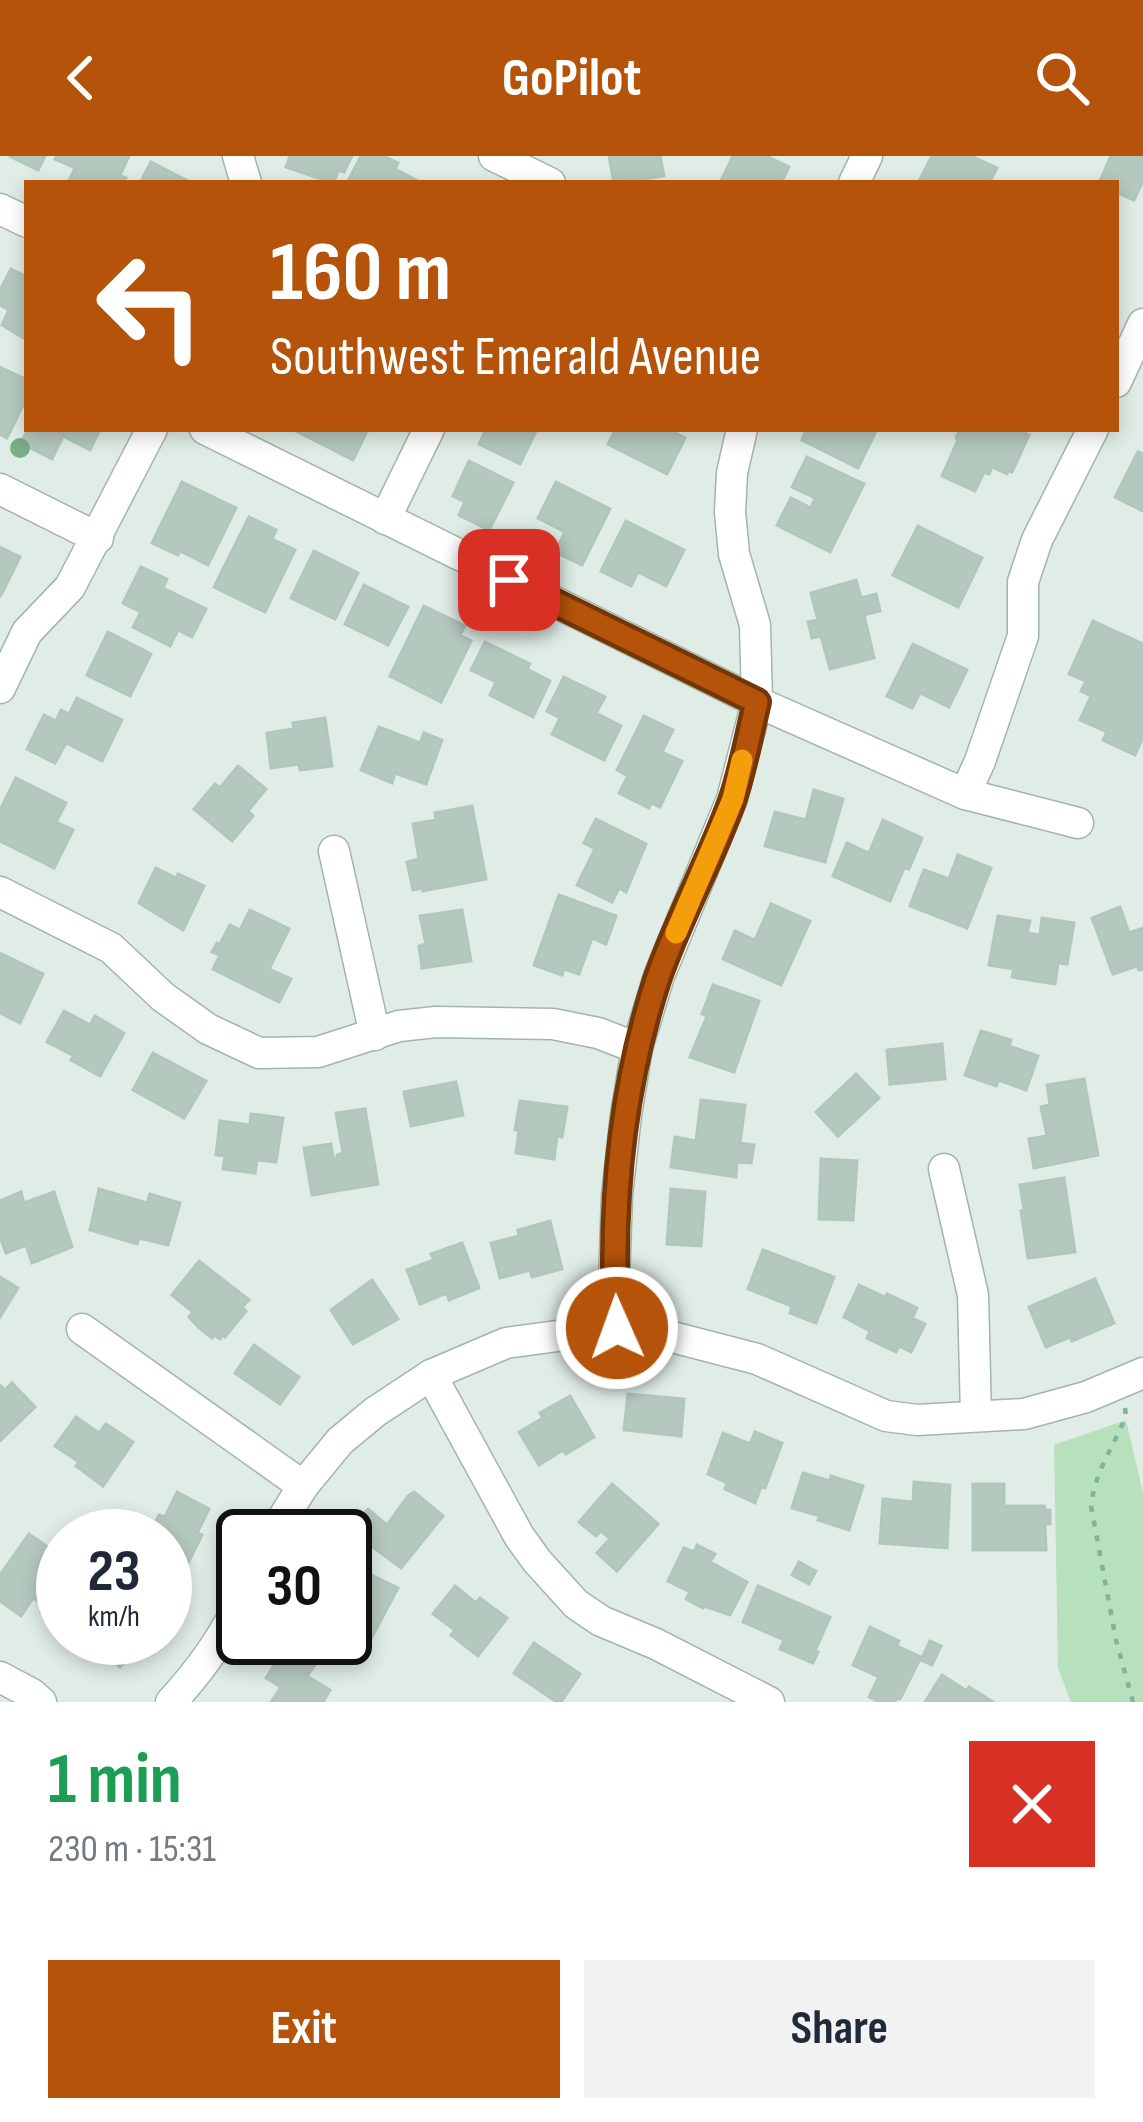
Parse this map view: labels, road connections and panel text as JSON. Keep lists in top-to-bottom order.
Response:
{
  "page": {
    "header": "GoPilot",
    "turn": ["160 m", "Southwest Emerald Avenue"],
    "speed": "23 km/h",
    "limit": "30",
    "heading": ["1 min", "230 m · 15:31"],
    "buttons": ["Exit", "Share"]
  }
}
